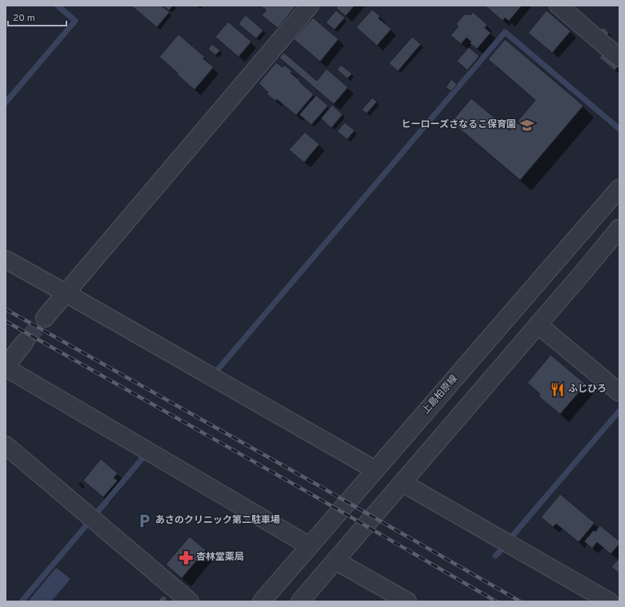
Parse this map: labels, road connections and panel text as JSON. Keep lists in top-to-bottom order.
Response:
{
  "streets": {
    "street": ["上島柏原線"]
  },
  "places": {
    "school or university": ["ヒーローズさなるこ保育園"],
    "restaurant": ["ふじひろ"],
    "parking": ["あさのクリニック第二駐車場"],
    "pharmacy": ["杏林堂薬局"]
  },
  "scale_bar": "20 m"
}
